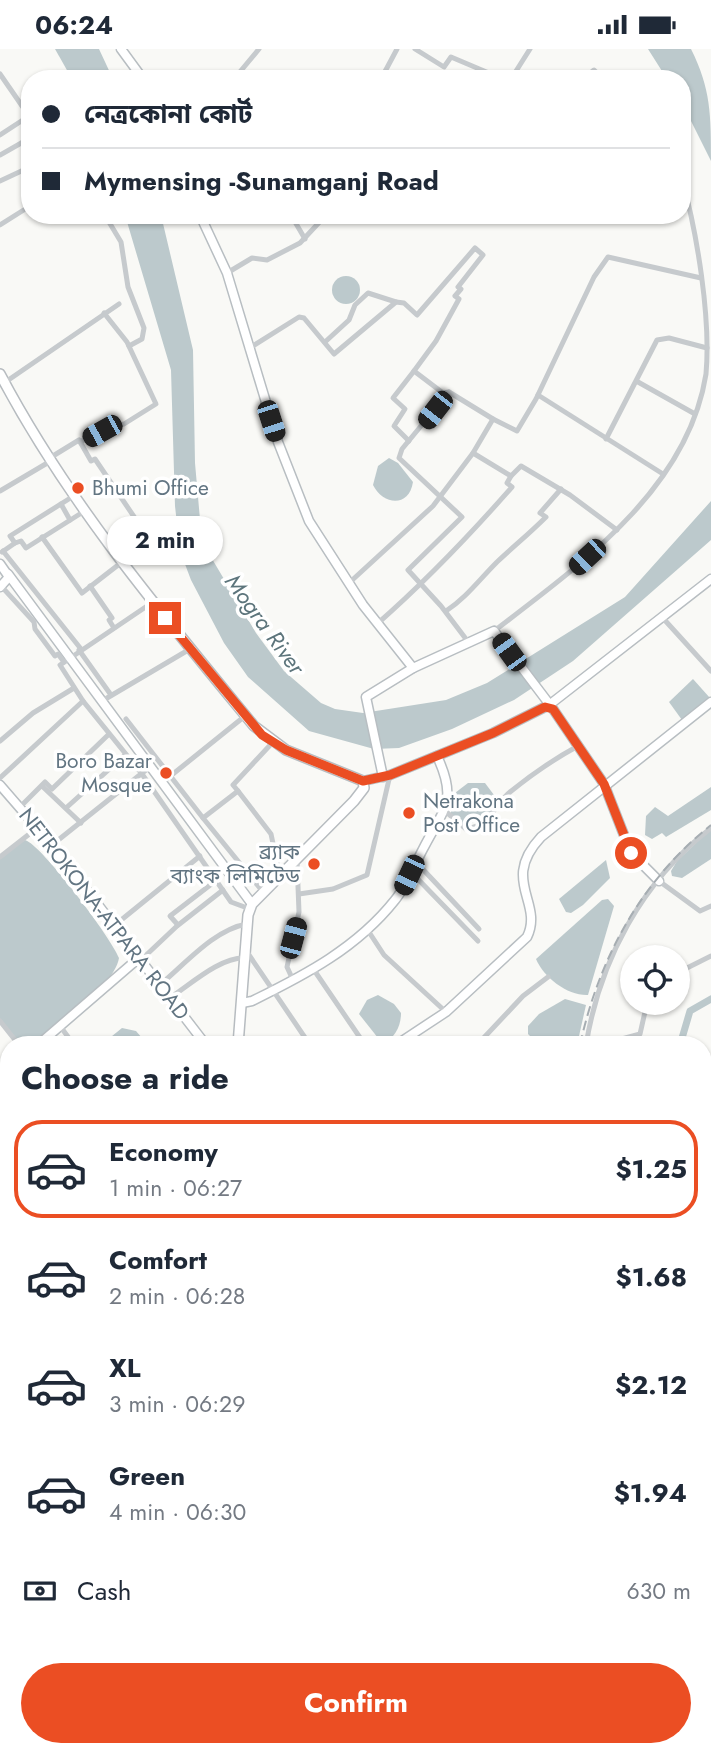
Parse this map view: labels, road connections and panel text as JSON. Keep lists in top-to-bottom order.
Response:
{
  "streets": {
    "street": ["NETROKONA-ATPARA ROAD"]
  },
  "water": ["Mogra River"],
  "places": [
    "Bhumi Office",
    "Boro Bazar Mosque",
    "Netrakona Post Office",
    "ব্র্যাক ব্যাংক লিমিটেড"
  ],
  "page": {
    "status": "06:24",
    "banner": ["নেত্রকোনা কোর্ট", "Mymensing -Sunamganj Road"],
    "bubble": "2 min",
    "heading": "Choose a ride",
    "list": [
      {
        "name": "Economy",
        "note": "1 min · 06:27",
        "value": "$1.25"
      },
      {
        "name": "Comfort",
        "note": "2 min · 06:28",
        "value": "$1.68"
      },
      {
        "name": "XL",
        "note": "3 min · 06:29",
        "value": "$2.12"
      },
      {
        "name": "Green",
        "note": "4 min · 06:30",
        "value": "$1.94"
      }
    ],
    "pay": ["Cash", "630 m"],
    "buttons": "Confirm"
  }
}
